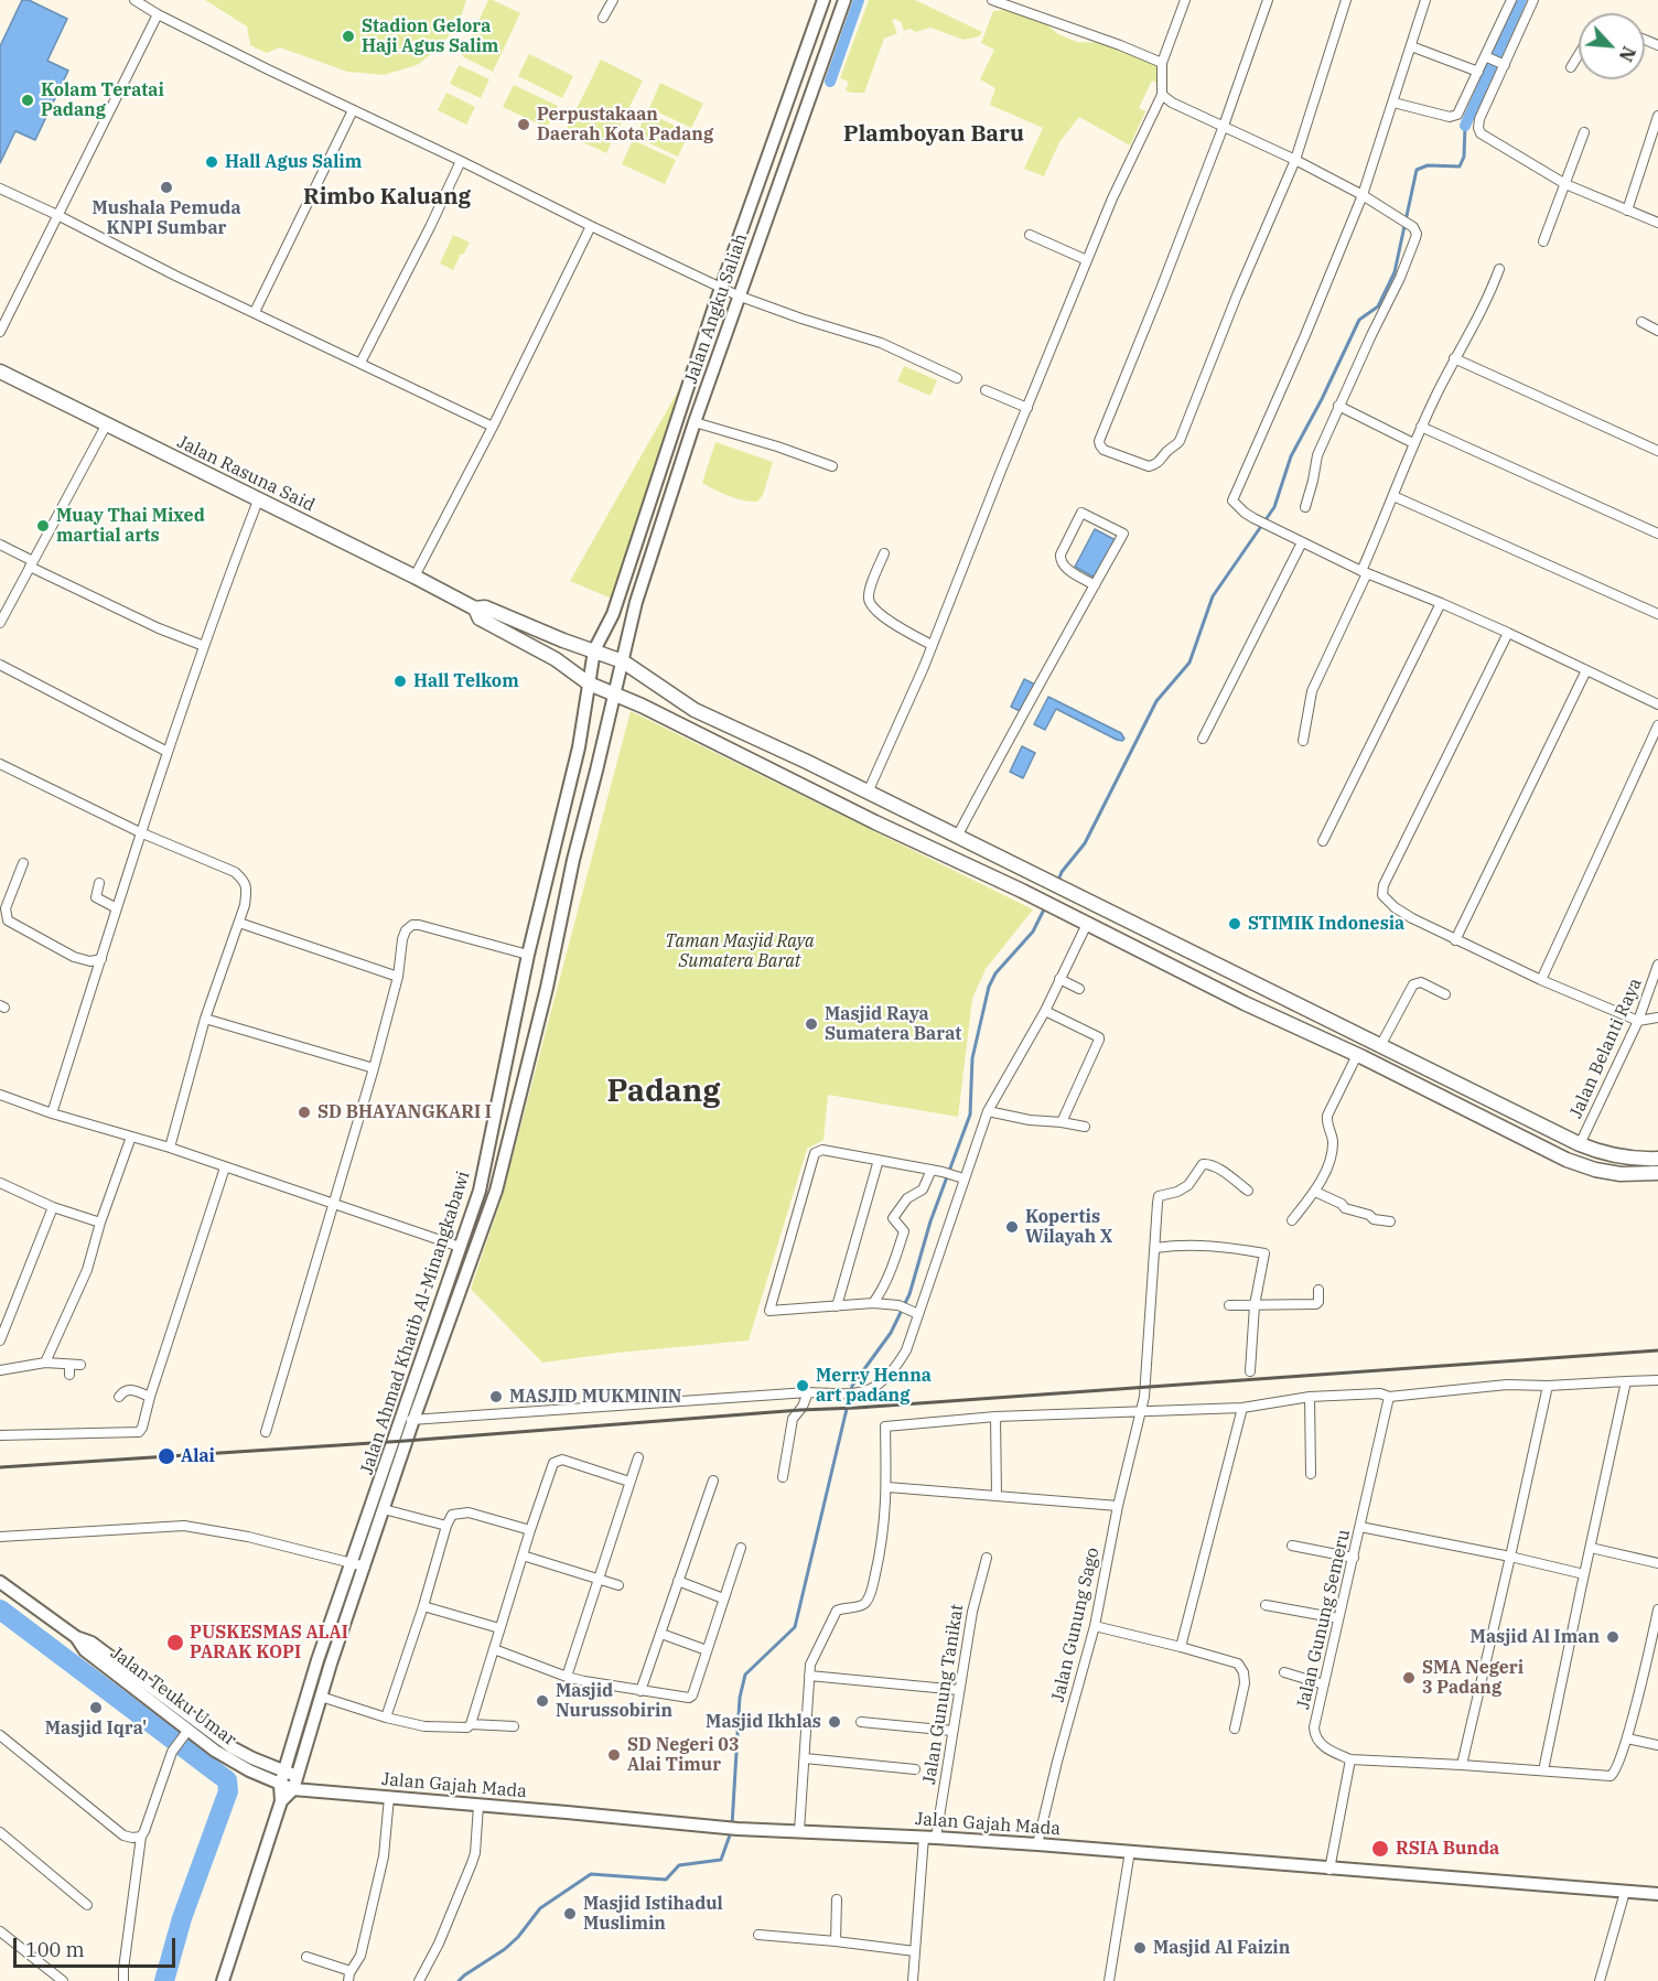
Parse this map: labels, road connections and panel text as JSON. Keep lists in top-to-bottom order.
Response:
{
  "streets": {
    "main road": [
      "Jalan Angku Saliah",
      "Jalan Rasuna Said",
      "Jalan Ahmad Khatib Al-Minangkabawi",
      "Jalan Teuku Umar",
      "Jalan Gajah Mada"
    ],
    "street": [
      "Jalan Belanti Raya",
      "Jalan Gunung Semeru",
      "Jalan Gunung Sago",
      "Jalan Gunung Tanikat"
    ]
  },
  "crossings": [
    ["Jalan Angku Saliah", "Jalan Ahmad Khatib Al-Minangkabawi"],
    ["Jalan Ahmad Khatib Al-Minangkabawi", "Jalan Teuku Umar"],
    ["Jalan Ahmad Khatib Al-Minangkabawi", "Jalan Gajah Mada"],
    ["Jalan Gunung Sago", "Jalan Gajah Mada"],
    ["Jalan Gunung Tanikat", "Jalan Gajah Mada"],
    ["Jalan Teuku Umar", "Jalan Gajah Mada"]
  ],
  "districts": ["Plamboyan Baru", "Rimbo Kaluang", "Padang"],
  "parks": ["Taman Masjid Raya Sumatera Barat"],
  "places": [
    "Stadion Gelora Haji Agus Salim",
    "Kolam Teratai Padang",
    "Perpustakaan Daerah Kota Padang",
    "Hall Agus Salim",
    "Mushala Pemuda KNPI Sumbar",
    "Muay Thai Mixed martial arts",
    "Hall Telkom",
    "STIMIK Indonesia",
    "Masjid Raya Sumatera Barat",
    "SD BHAYANGKARI I",
    "Kopertis Wilayah X",
    "Merry Henna art padang",
    "MASJID MUKMININ",
    "Alai",
    "Masjid Al Iman",
    "PUSKESMAS ALAI PARAK KOPI",
    "SMA Negeri 3 Padang",
    "Masjid Nurussobirin",
    "Masjid Iqra'",
    "Masjid Ikhlas",
    "SD Negeri 03 Alai Timur",
    "RSIA Bunda",
    "Masjid Istihadul Muslimin",
    "Masjid Al Faizin"
  ],
  "scale_bar": "100 m",
  "north": "bottom right"
}
